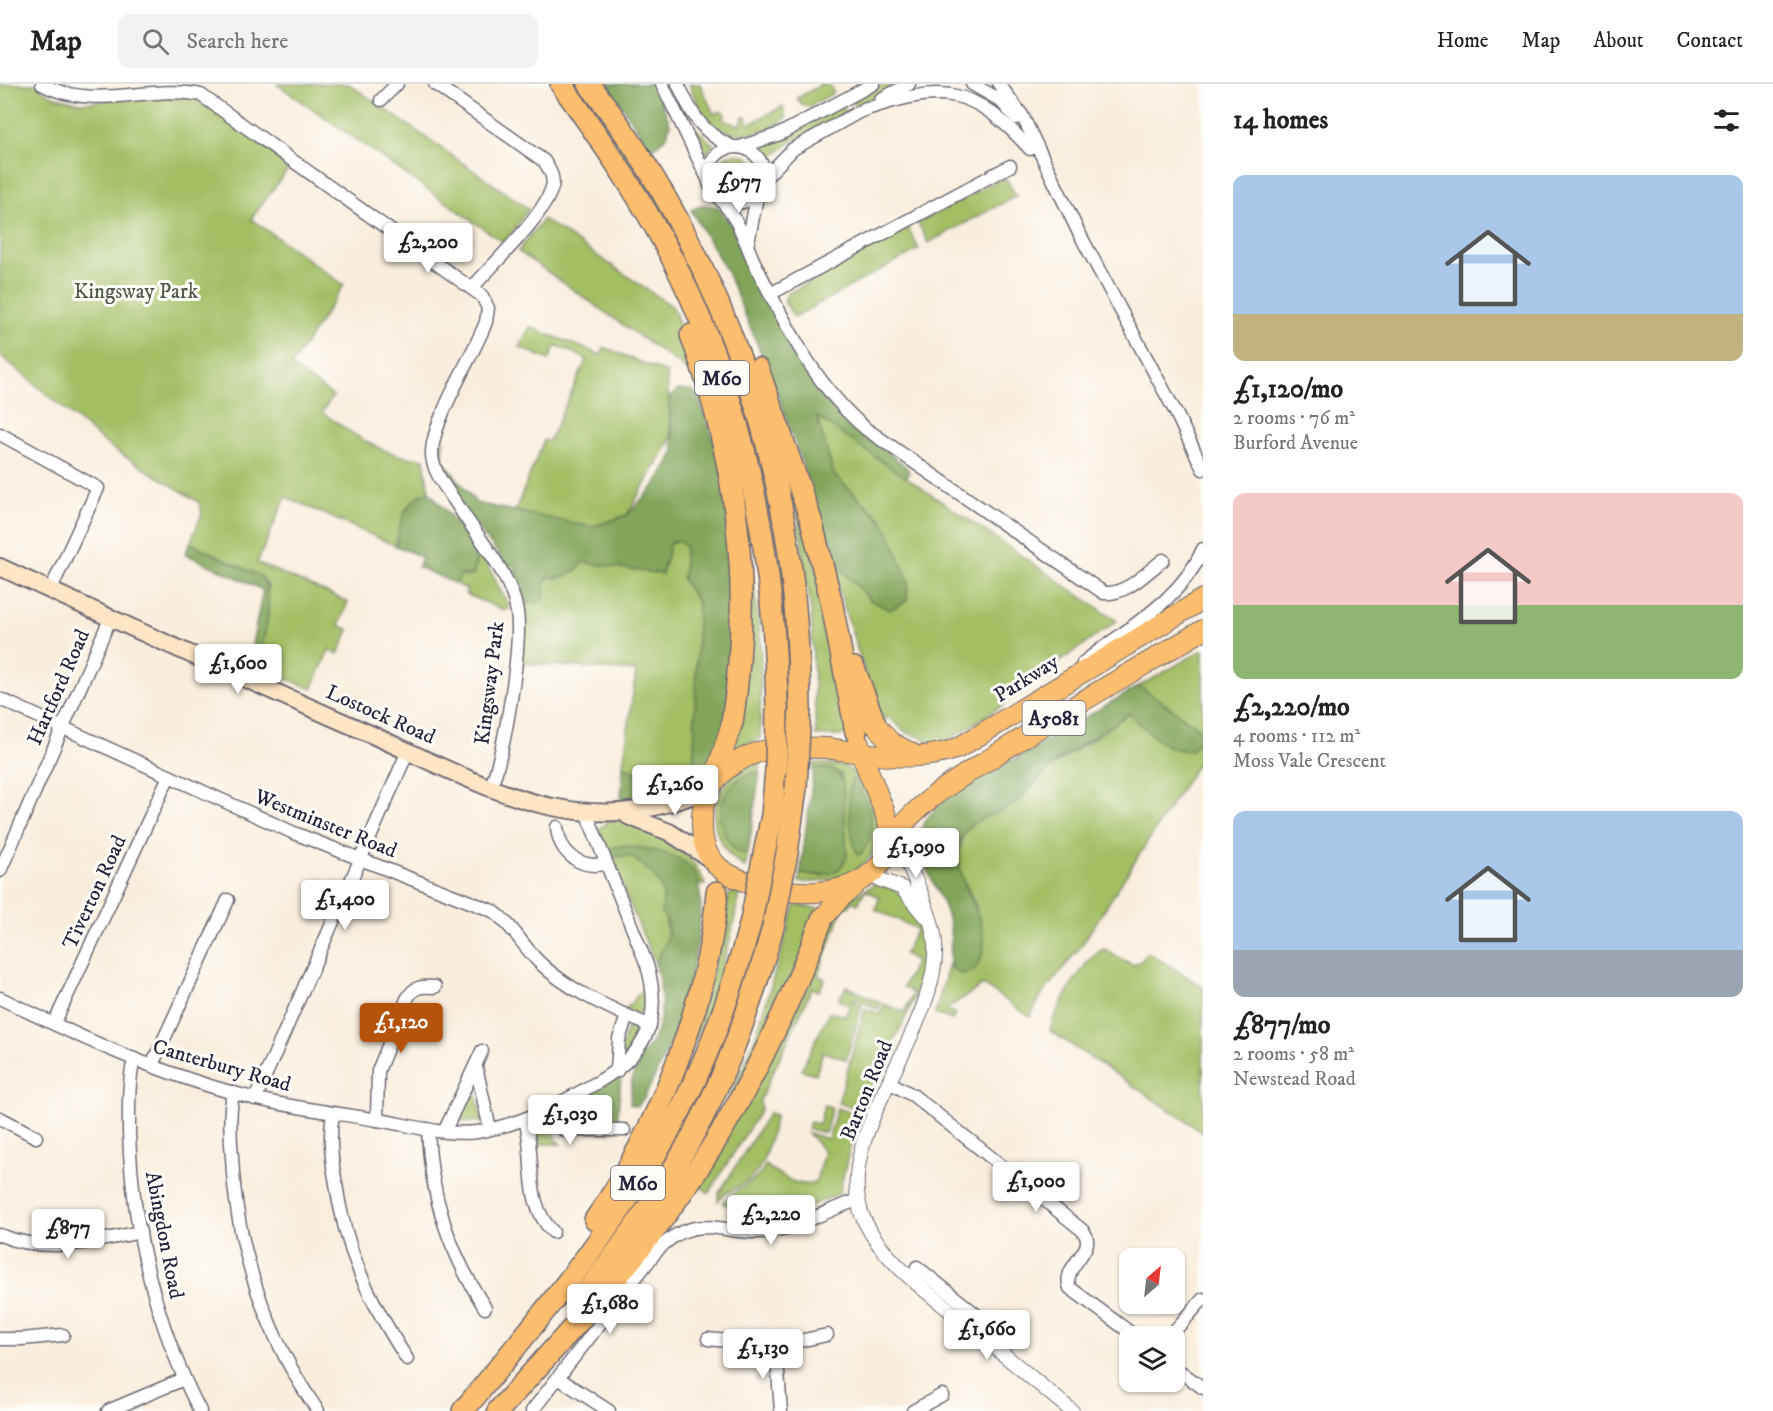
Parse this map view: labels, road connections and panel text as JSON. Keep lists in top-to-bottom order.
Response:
{
  "streets": {
    "highway": ["M60", "Parkway", "A5081"],
    "main road": ["Lostock Road"],
    "street": [
      "Kingsway Park",
      "Hartford Road",
      "Westminster Road",
      "Tiverton Road",
      "Canterbury Road",
      "Barton Road",
      "Abingdon Road"
    ]
  },
  "crossings": [
    ["M60", "Parkway"],
    ["M60", "Lostock Road"],
    ["M60", "A5081"],
    ["M60", "Barton Road"],
    ["Parkway", "Lostock Road"],
    ["Parkway", "A5081"],
    ["Parkway", "Barton Road"],
    ["Kingsway Park", "Lostock Road"],
    ["Hartford Road", "Lostock Road"],
    ["Hartford Road", "Westminster Road"],
    ["Lostock Road", "A5081"],
    ["Lostock Road", "Barton Road"],
    ["A5081", "Barton Road"],
    ["Westminster Road", "Tiverton Road"],
    ["Westminster Road", "Canterbury Road"],
    ["Tiverton Road", "Canterbury Road"],
    ["Canterbury Road", "Abingdon Road"]
  ],
  "parks": ["Kingsway Park"],
  "north": "top right",
  "page": {
    "header": "Map",
    "search": "Search here",
    "nav": [
      "Home",
      "Map",
      "About",
      "Contact"
    ],
    "heading": "14 homes",
    "list": [
      {
        "name": "£1,120/mo",
        "note": "2 rooms · 76 m² · Burford Avenue"
      },
      {
        "name": "£2,220/mo",
        "note": "4 rooms · 112 m² · Moss Vale Crescent"
      },
      {
        "name": "£877/mo",
        "note": "2 rooms · 58 m² · Newstead Road"
      }
    ],
    "price": [
      "£977",
      "£2,200",
      "£1,600",
      "£1,260",
      "£1,090",
      "£1,400",
      "£1,120",
      "£1,030",
      "£1,000",
      "£2,220",
      "£877",
      "£1,680",
      "£1,660",
      "£1,130"
    ]
  }
}
